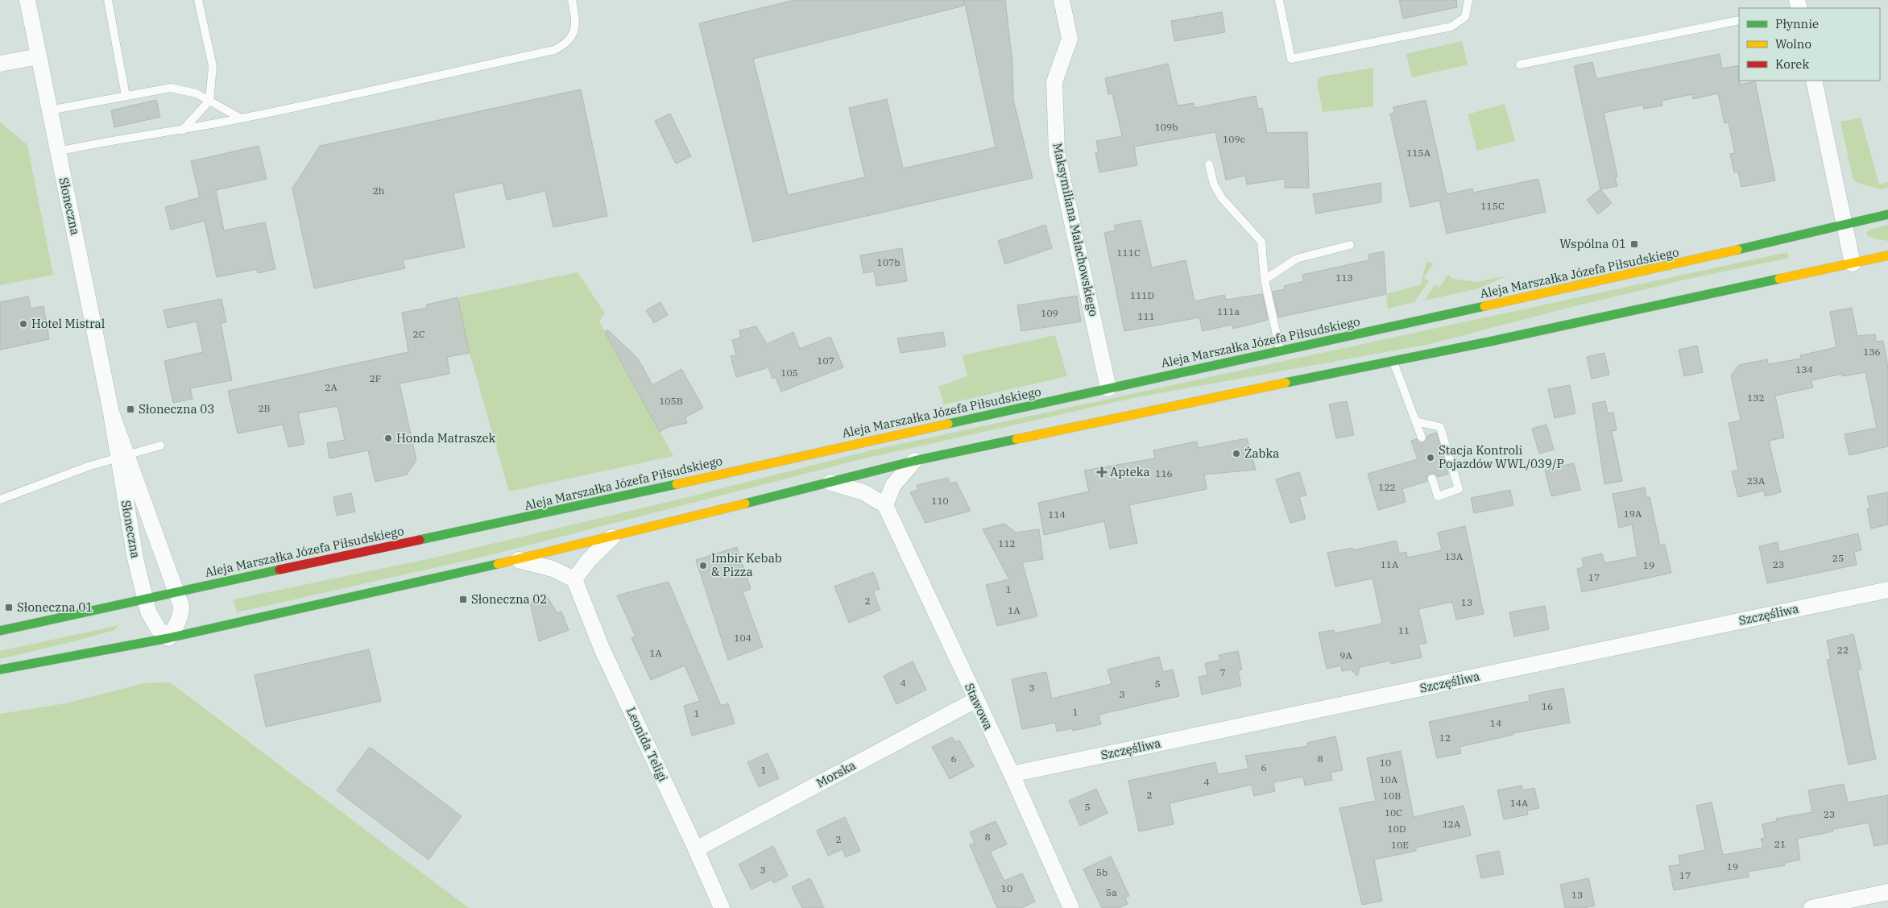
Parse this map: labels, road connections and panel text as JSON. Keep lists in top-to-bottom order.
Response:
{
  "streets": {
    "main road": ["Aleja Marszałka Józefa Piłsudskiego"],
    "street": [
      "Słoneczna",
      "Maksymiliana Małachowskiego",
      "Szczęśliwa",
      "Stawowa",
      "Leonida Teligi",
      "Morska"
    ]
  },
  "crossings": [
    ["Słoneczna", "Aleja Marszałka Józefa Piłsudskiego"],
    ["Maksymiliana Małachowskiego", "Aleja Marszałka Józefa Piłsudskiego"],
    ["Szczęśliwa", "Stawowa"],
    ["Stawowa", "Morska"],
    ["Leonida Teligi", "Morska"]
  ],
  "places": {
    "transit": [
      "Wspólna 01",
      "Słoneczna 03",
      "Słoneczna 02",
      "Słoneczna 01"
    ],
    "other": [
      "Hotel Mistral",
      "Honda Matraszek",
      "Żabka",
      "Stacja Kontroli Pojazdów WWL/039/P",
      "Imbir Kebab & Pizza"
    ],
    "health": ["Apteka"]
  },
  "house_numbers": [
    "109b",
    "109c",
    "115A",
    "2h",
    "115C",
    "111C",
    "107b",
    "113",
    "111D",
    "111a",
    "109",
    "111",
    "2C",
    "136",
    "107",
    "134",
    "105",
    "2F",
    "2A",
    "132",
    "105B",
    "2B",
    "116",
    "23A",
    "122",
    "110",
    "19A",
    "114",
    "112",
    "13A",
    "25",
    "11A",
    "23",
    "19",
    "17",
    "1",
    "2",
    "13",
    "1A",
    "11",
    "104",
    "22",
    "1A",
    "9A",
    "7",
    "4",
    "5",
    "3",
    "3",
    "16",
    "1",
    "1",
    "14",
    "12",
    "6",
    "8",
    "10",
    "6",
    "1",
    "10A",
    "4",
    "2",
    "10B",
    "14A",
    "5",
    "10C",
    "23",
    "12A",
    "10D",
    "8",
    "2",
    "21",
    "10E",
    "19",
    "3",
    "5b",
    "17",
    "10",
    "5a",
    "13"
  ],
  "legend": ["Płynnie", "Wolno", "Korek"]
}
